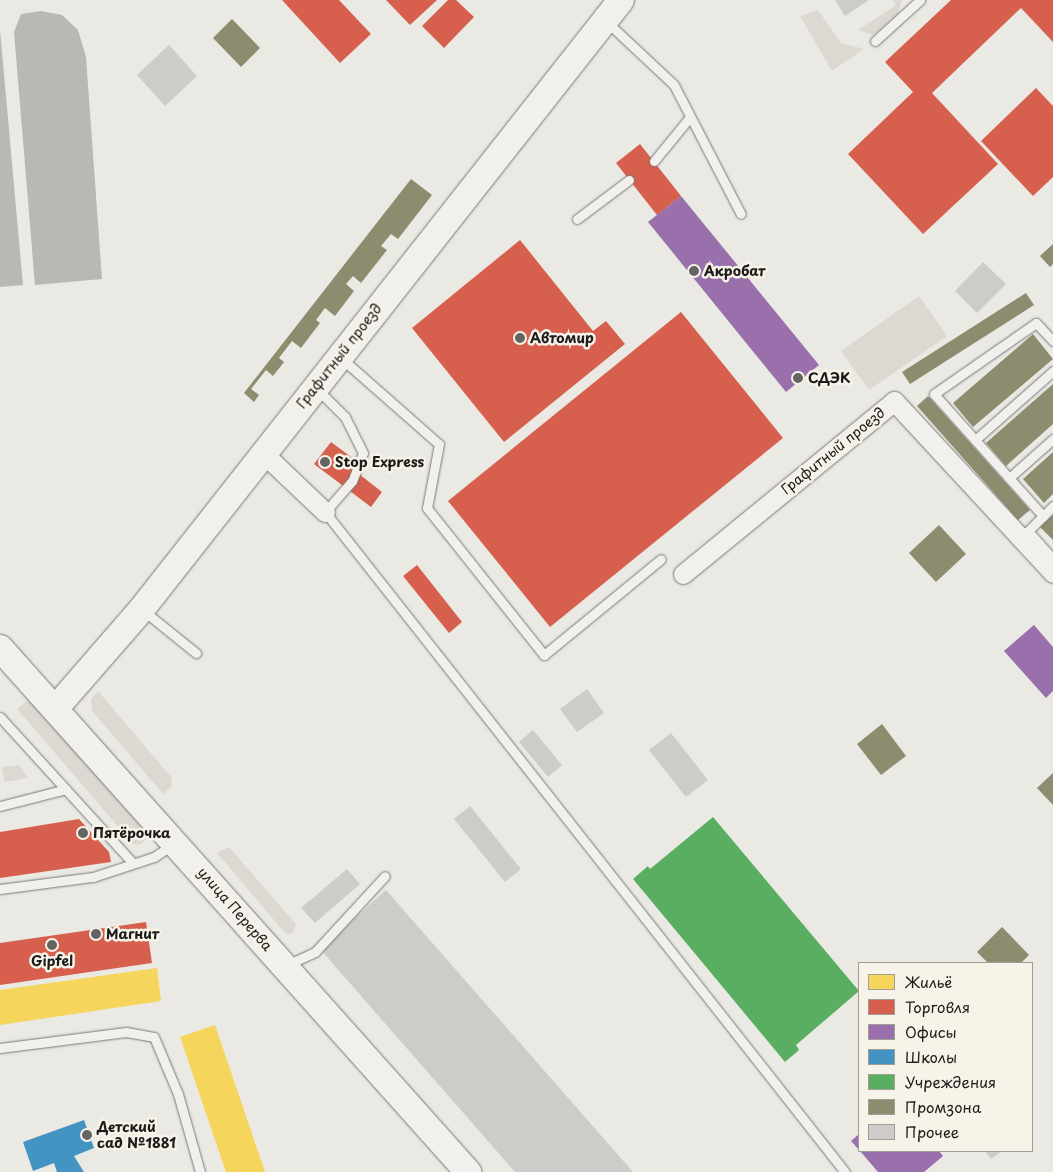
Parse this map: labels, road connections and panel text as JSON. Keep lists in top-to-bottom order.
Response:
{
  "streets": {
    "street": ["Графитный проезд", "улица Перерва"]
  },
  "crossings": [
    ["Графитный проезд", "улица Перерва"]
  ],
  "places": [
    "Акробат",
    "Автомир",
    "СДЭК",
    "Stop Express",
    "Пятёрочка",
    "Магнит",
    "Gipfel",
    "Детский сад №1881"
  ],
  "legend": [
    "Жильё",
    "Торговля",
    "Офисы",
    "Школы",
    "Учреждения",
    "Промзона",
    "Прочее"
  ]
}
